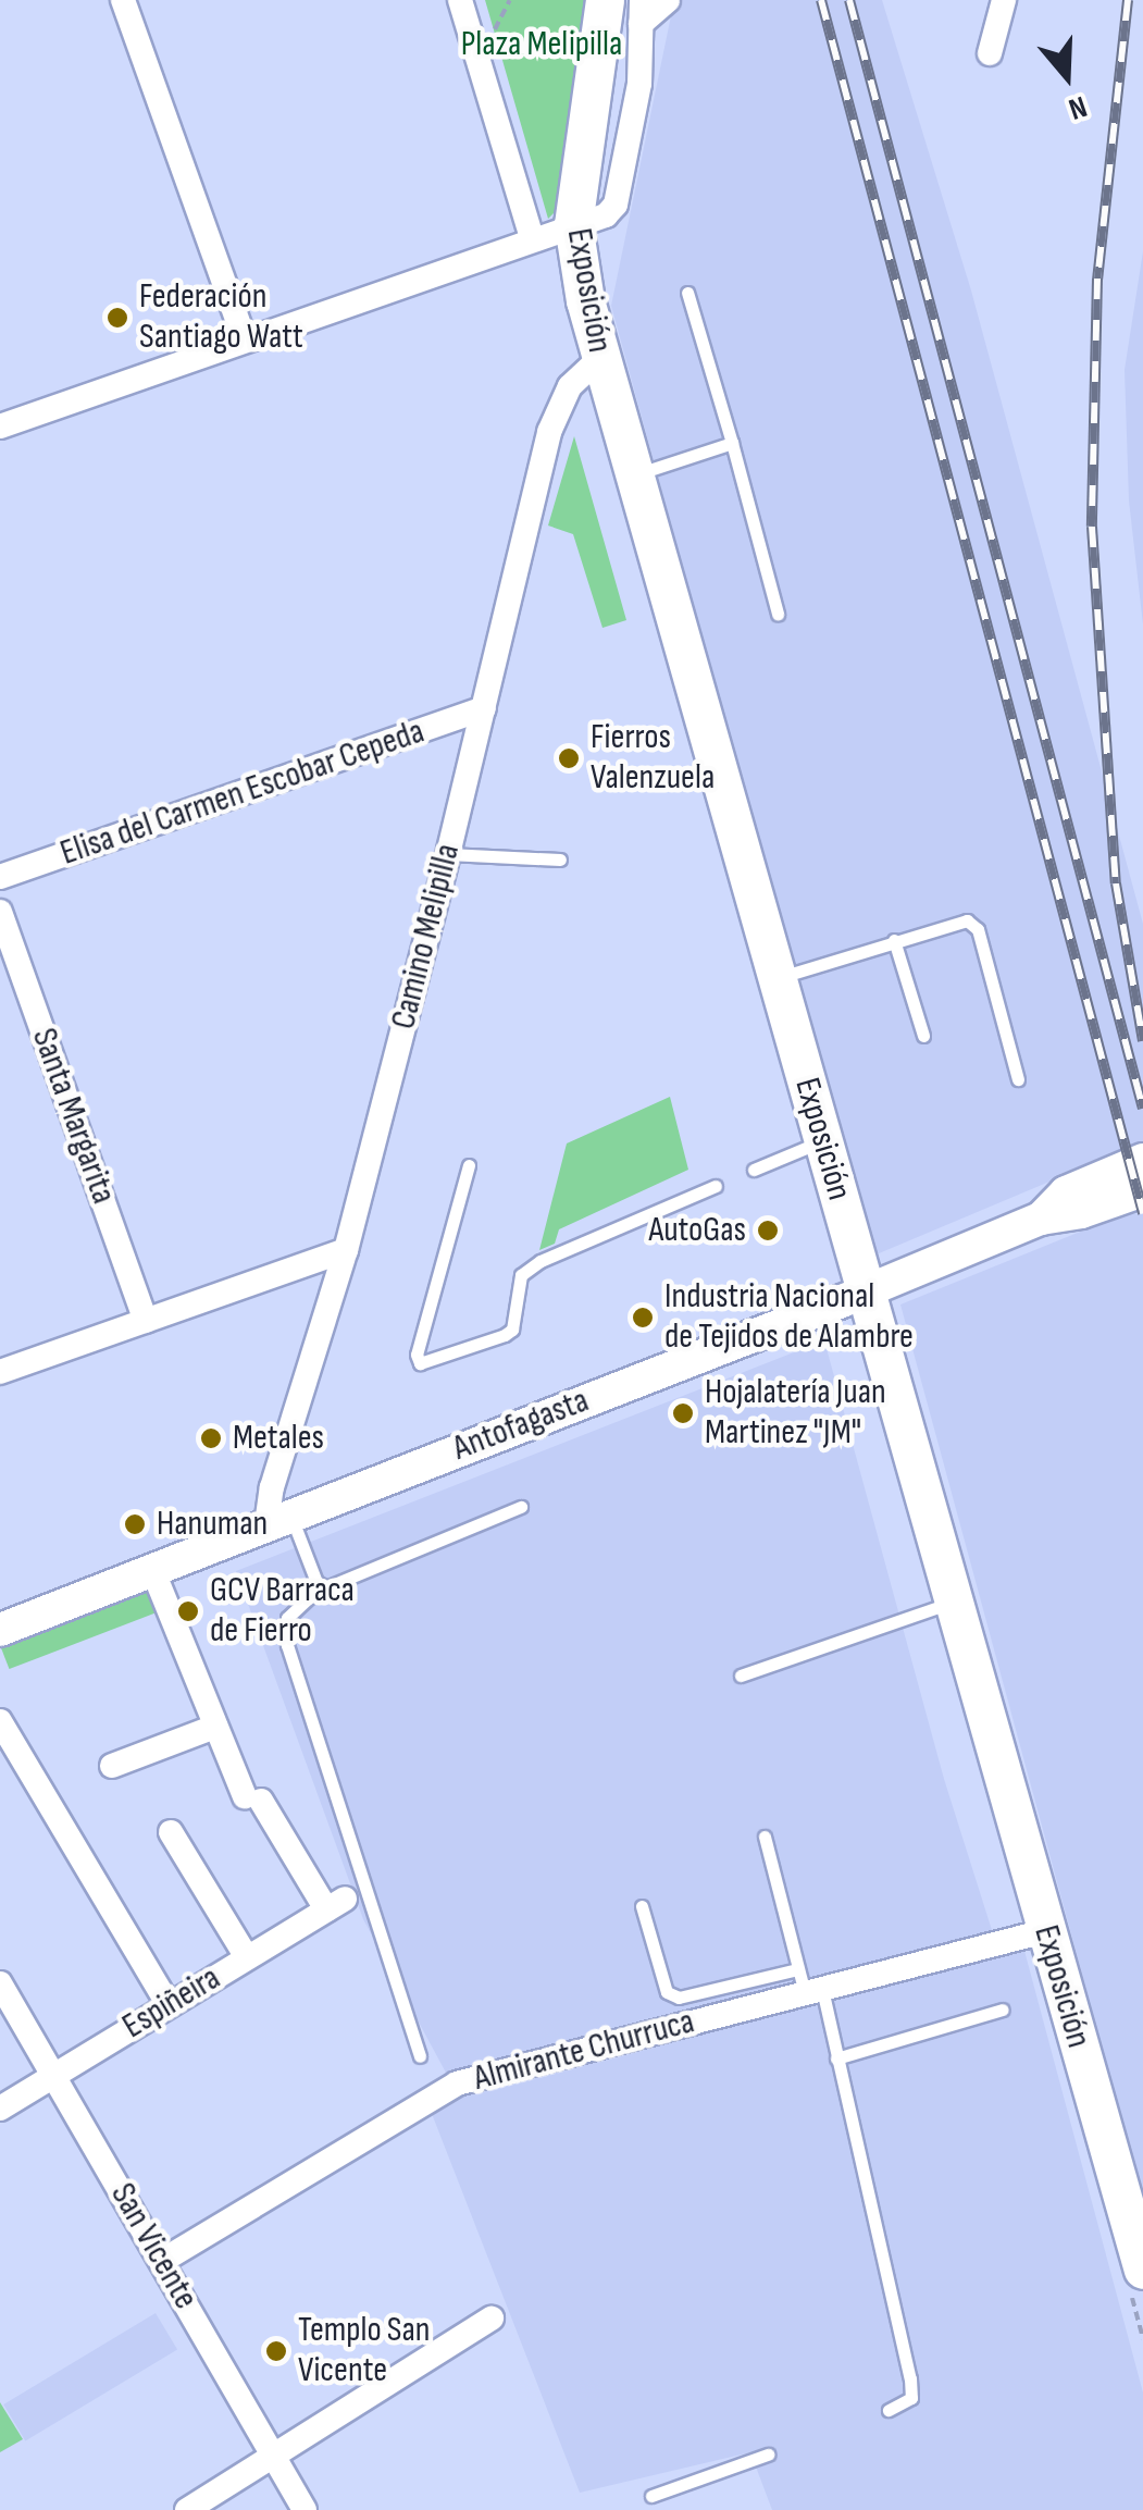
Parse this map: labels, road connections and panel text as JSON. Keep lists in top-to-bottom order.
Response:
{
  "streets": {
    "main road": ["Exposición", "Antofagasta"],
    "street": [
      "Elisa del Carmen Escobar Cepeda",
      "Camino Melipilla",
      "Santa Margarita",
      "Espiñeira",
      "Almirante Churruca",
      "San Vicente"
    ]
  },
  "crossings": [
    ["Exposición", "Camino Melipilla"],
    ["Exposición", "Antofagasta"],
    ["Exposición", "Almirante Churruca"],
    ["Elisa del Carmen Escobar Cepeda", "Camino Melipilla"],
    ["Camino Melipilla", "Antofagasta"],
    ["Espiñeira", "San Vicente"],
    ["Almirante Churruca", "San Vicente"]
  ],
  "parks": ["Plaza Melipilla"],
  "places": [
    "Federación Santiago Watt",
    "Fierros Valenzuela",
    "AutoGas",
    "Industria Nacional de Tejidos de Alambre",
    "Hojalatería Juan Martinez \"JM\"",
    "Metales",
    "Hanuman",
    "GCV Barraca de Fierro",
    "Templo San Vicente"
  ],
  "north": "bottom"
}
